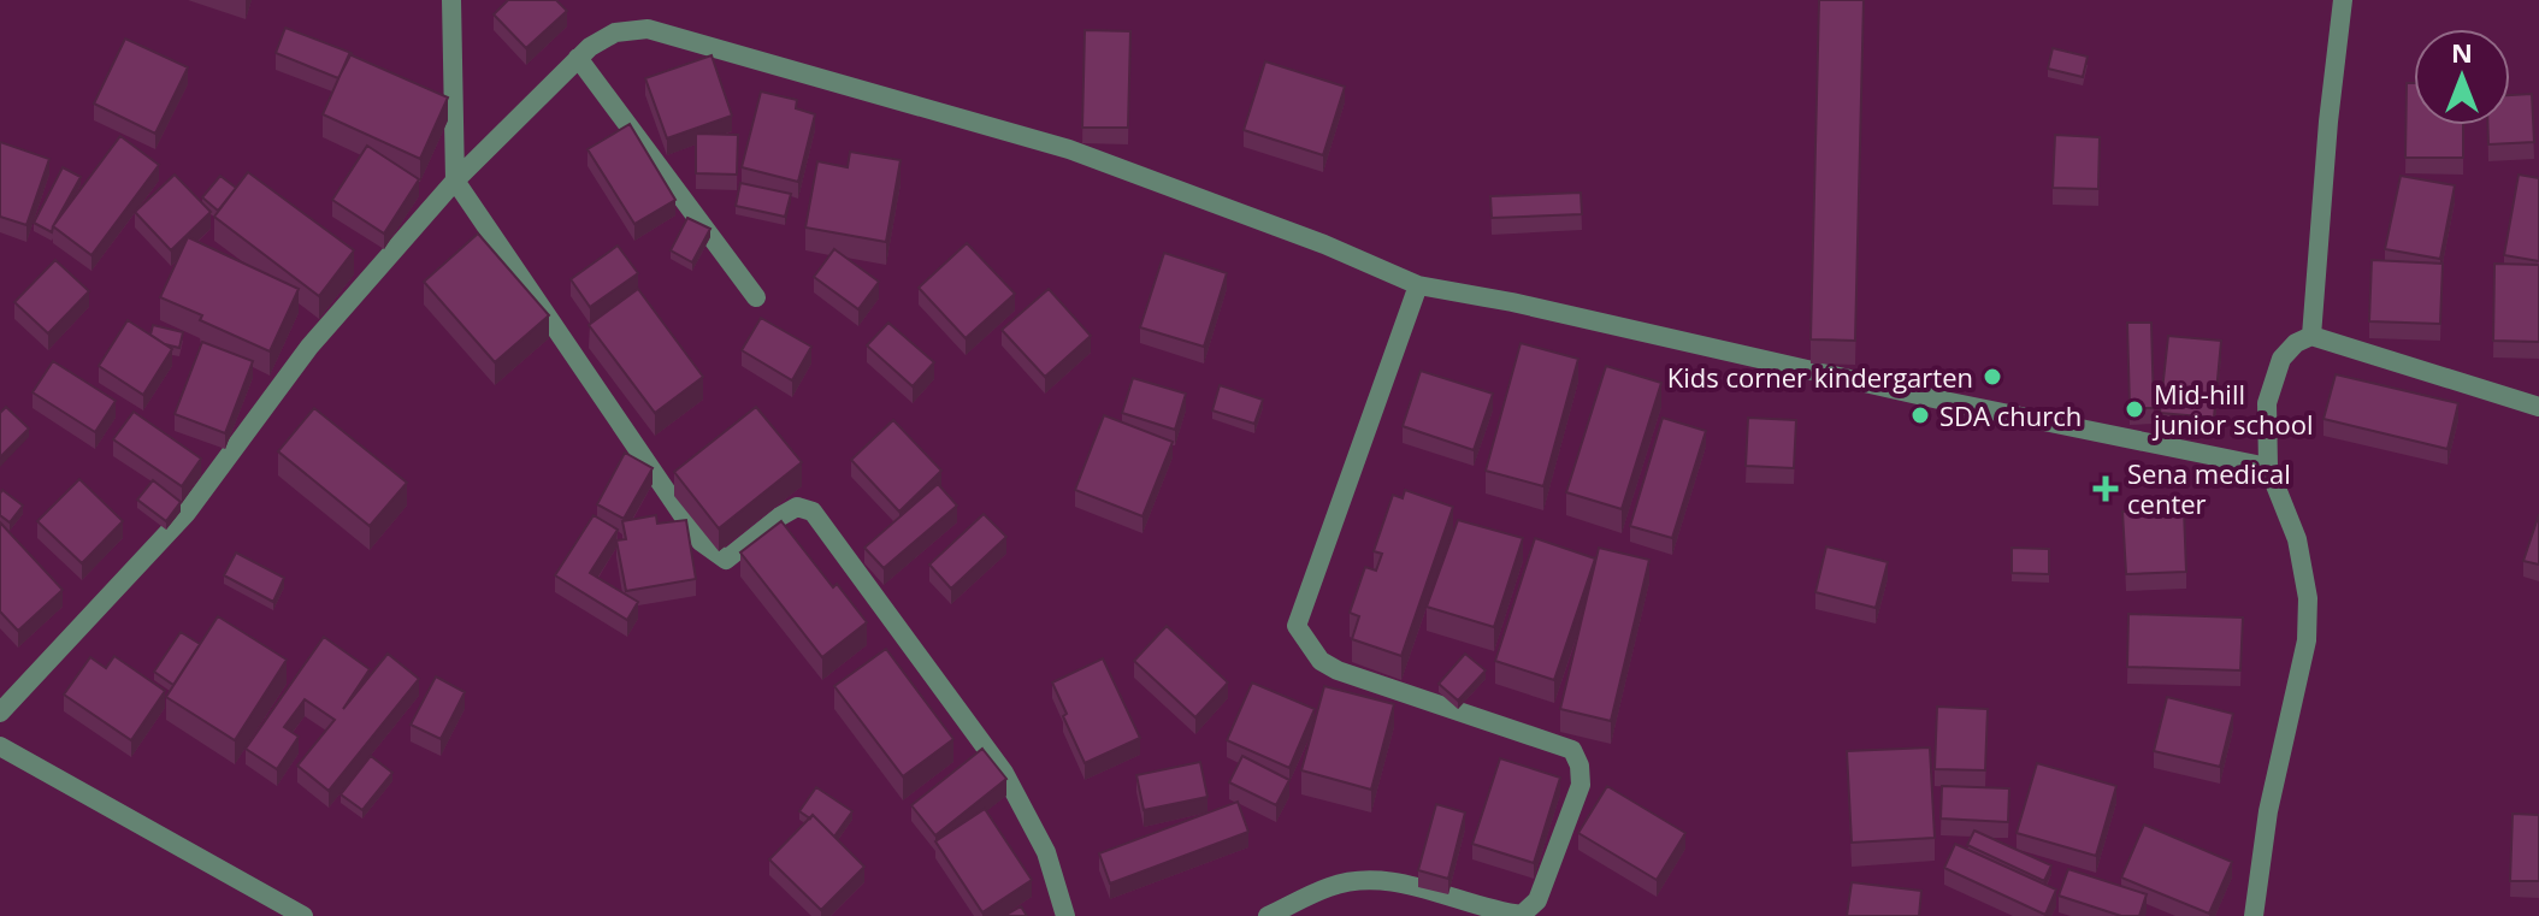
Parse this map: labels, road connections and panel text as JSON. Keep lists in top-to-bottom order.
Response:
{
  "places": {
    "other": ["Kids corner kindergarten", "Mid-hill junior school", "SDA church"],
    "health": ["Sena medical center"]
  },
  "north": "top"
}
